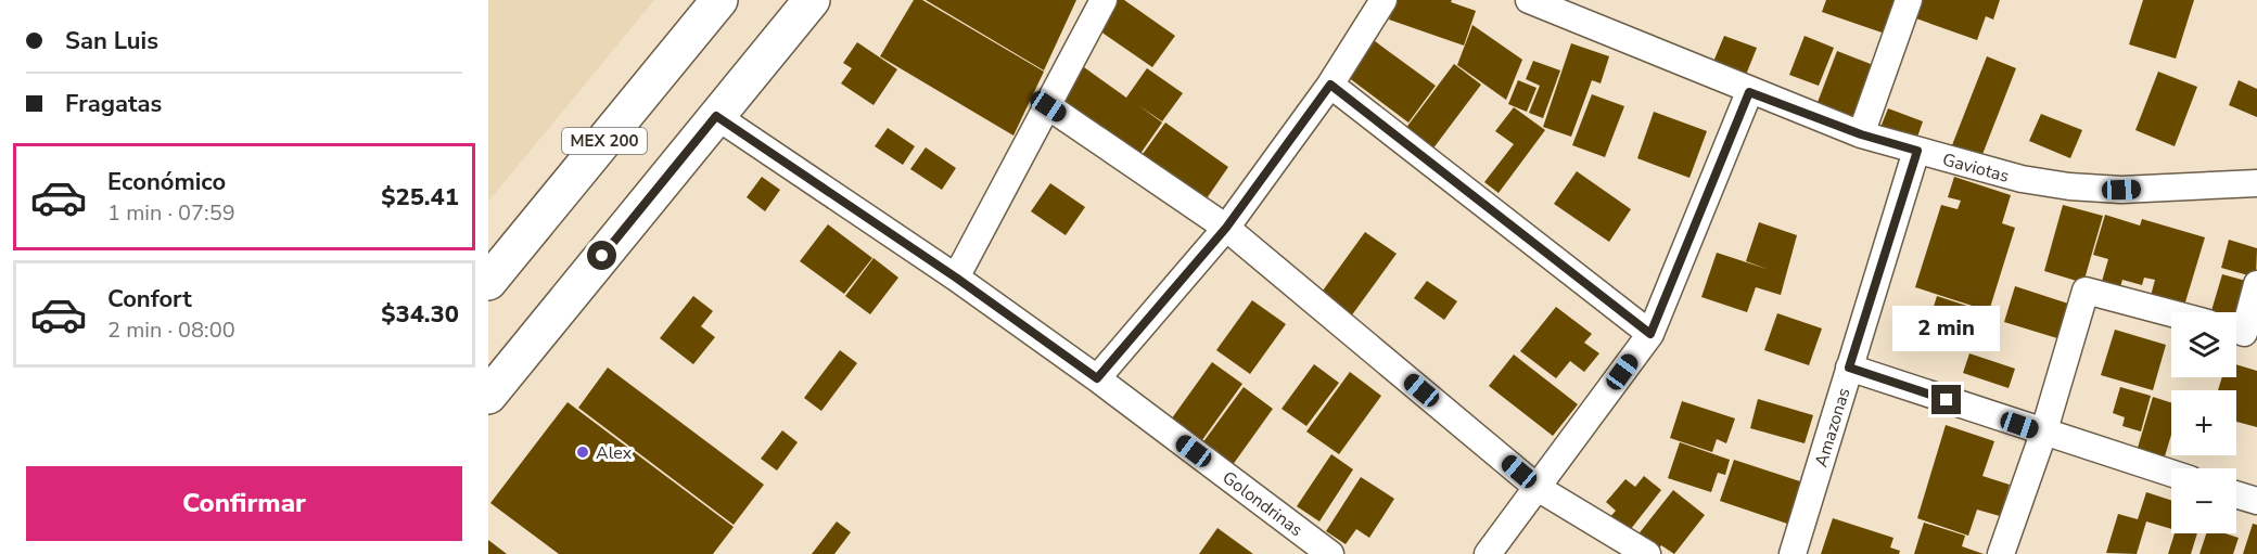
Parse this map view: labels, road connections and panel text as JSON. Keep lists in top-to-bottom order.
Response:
{
  "streets": {
    "highway": ["MEX 200"],
    "street": ["Gaviotas", "Amazonas", "Golondrinas"]
  },
  "crossings": [
    ["Gaviotas", "Amazonas"]
  ],
  "places": ["Alex"],
  "page": {
    "banner": ["San Luis", "Fragatas"],
    "list": [
      {
        "name": "Económico",
        "note": "1 min · 07:59",
        "value": "$25.41"
      },
      {
        "name": "Confort",
        "note": "2 min · 08:00",
        "value": "$34.30"
      }
    ],
    "bubble": "2 min",
    "map_buttons": ["+", "−"],
    "buttons": "Confirmar"
  }
}
